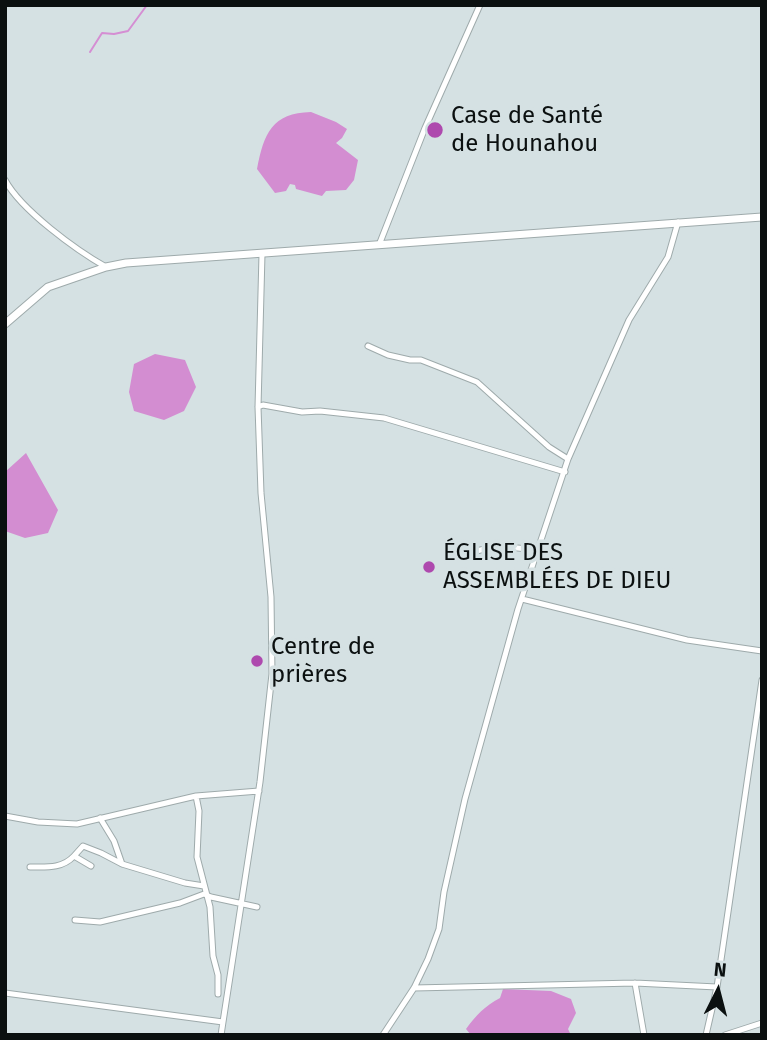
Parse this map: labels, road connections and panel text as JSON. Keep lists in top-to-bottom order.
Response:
{
  "places": ["Case de Santé de Hounahou", "ÉGLISE DES ASSEMBLÉES DE DIEU", "Centre de prières"],
  "north": "top"
}
